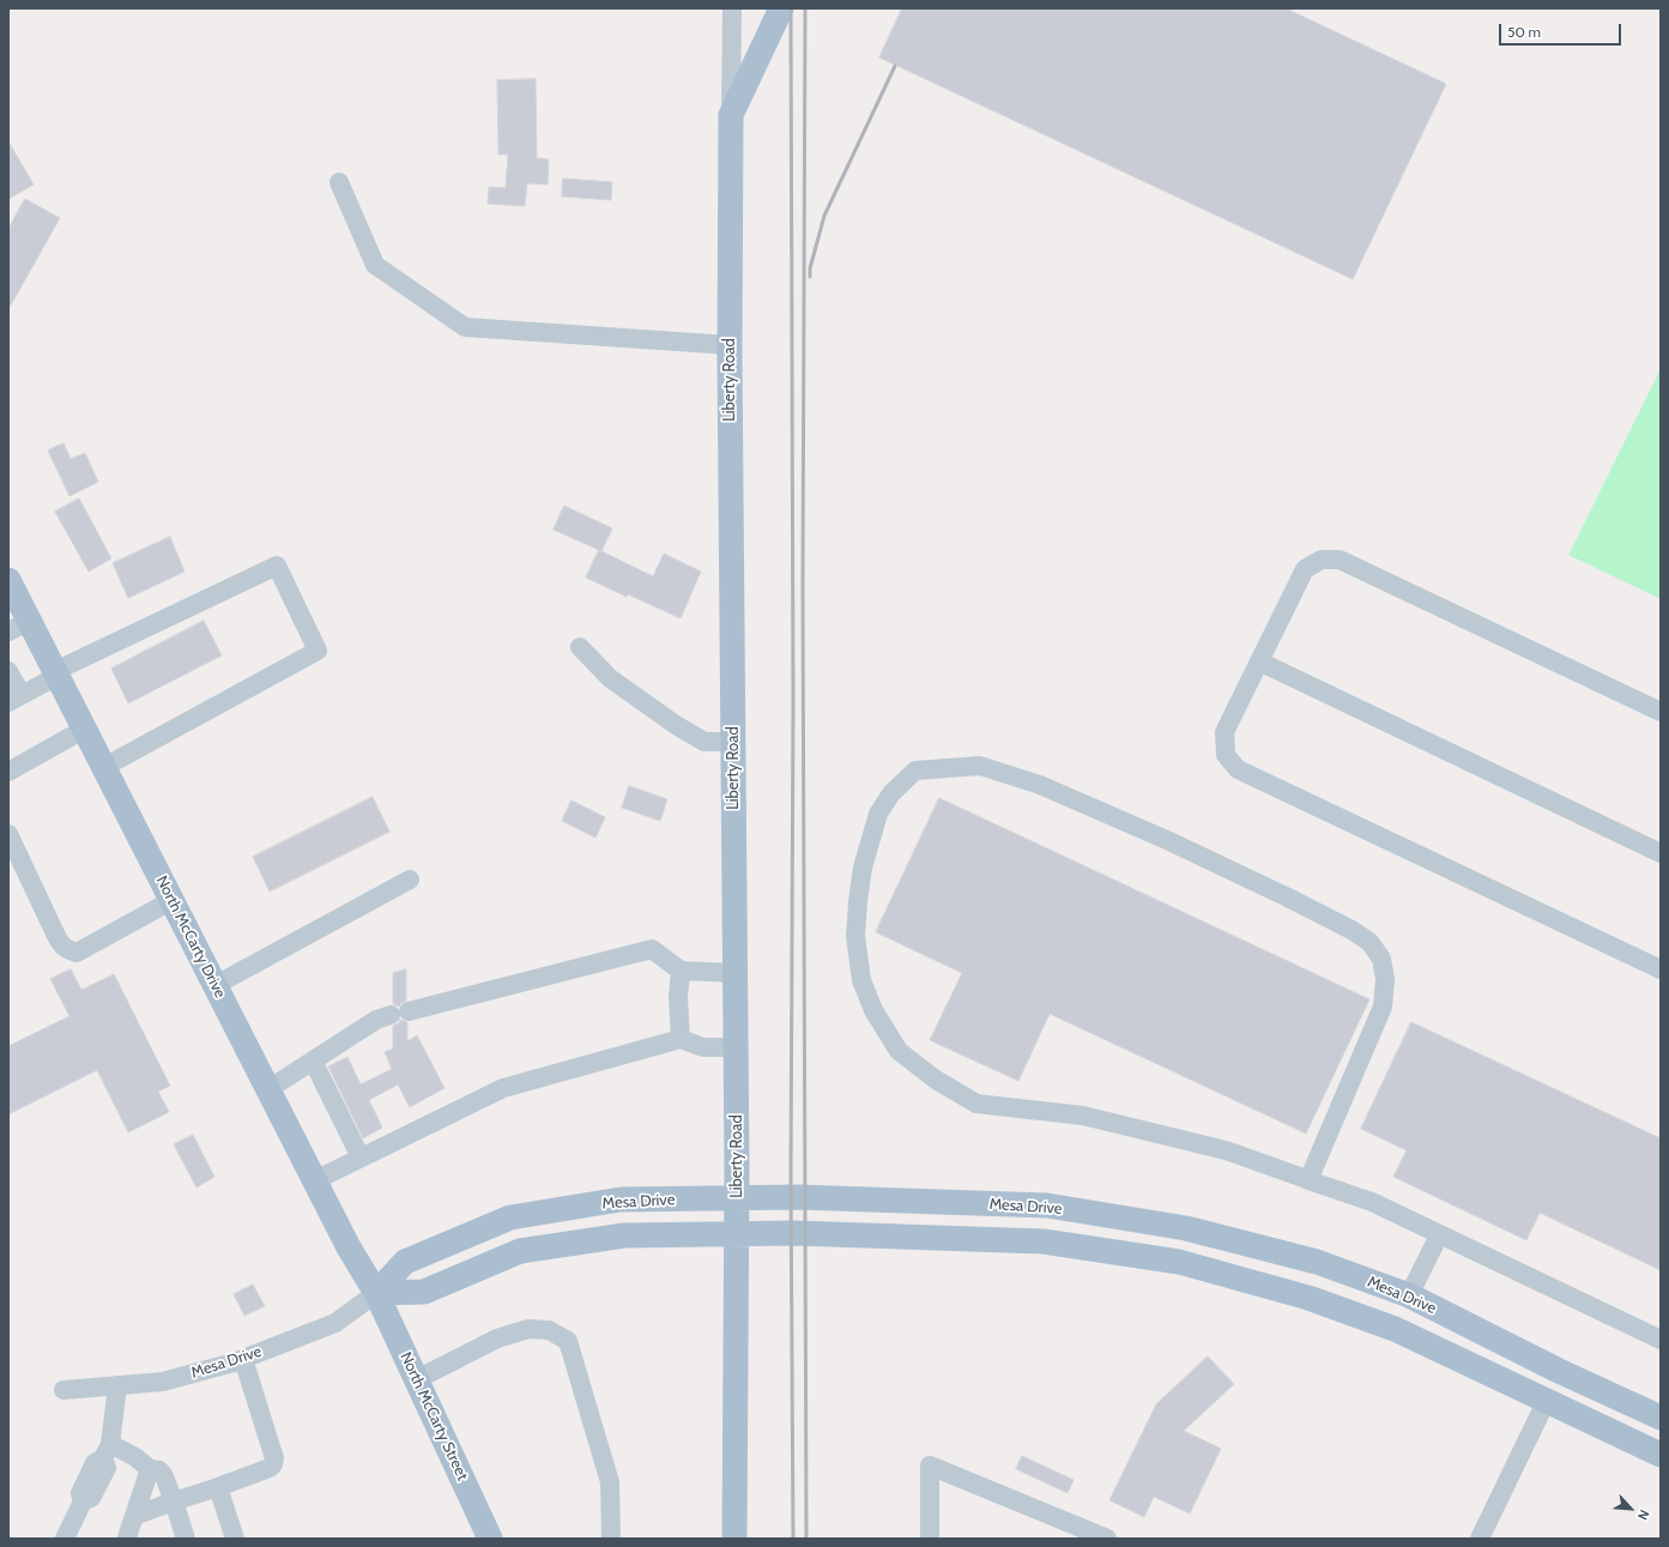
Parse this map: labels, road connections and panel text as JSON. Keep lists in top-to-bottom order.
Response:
{
  "streets": {
    "main road": [
      "Liberty Road",
      "North McCarty Drive",
      "Mesa Drive",
      "North McCarty Street"
    ]
  },
  "crossings": [
    ["North McCarty Drive", "Mesa Drive"],
    ["North McCarty Drive", "North McCarty Street"],
    ["Mesa Drive", "North McCarty Street"]
  ],
  "scale_bar": "50 m",
  "north": "bottom right"
}
